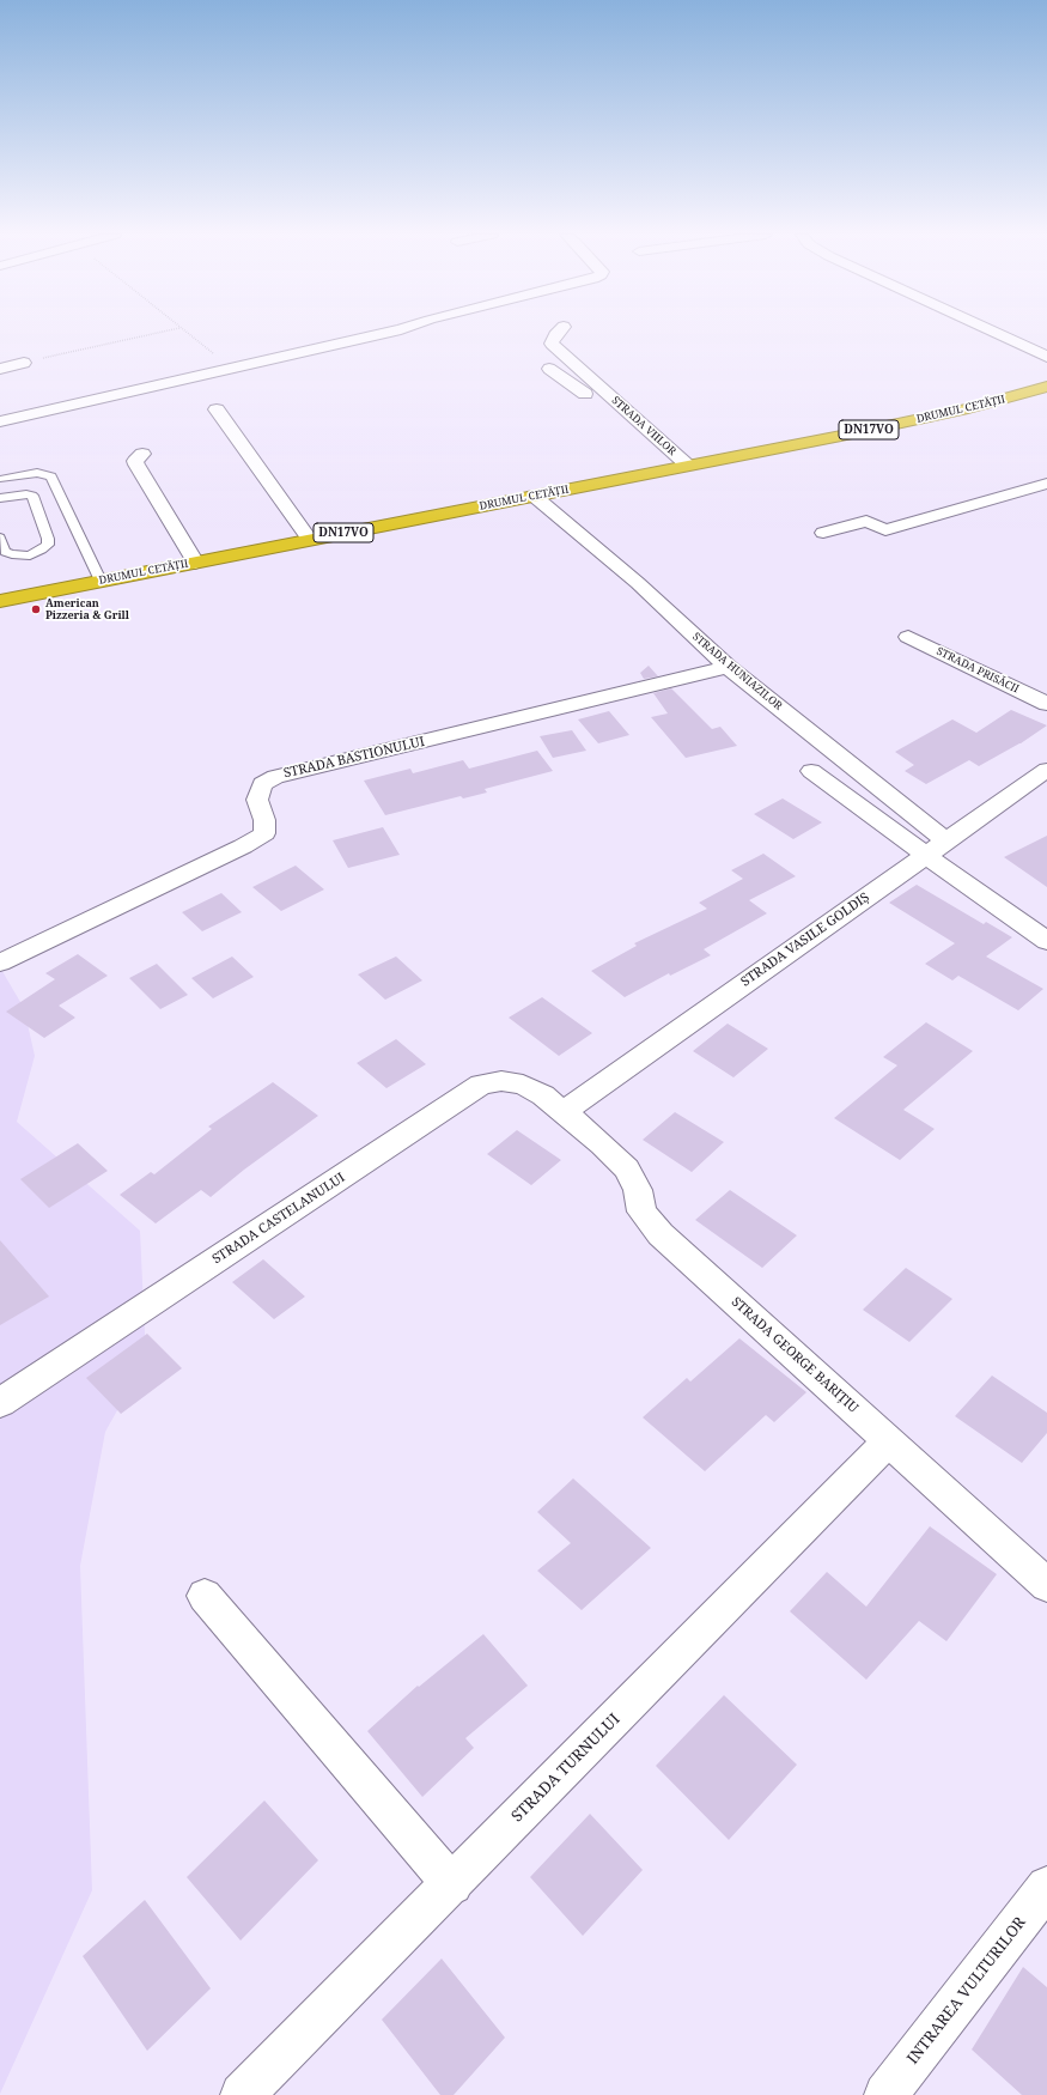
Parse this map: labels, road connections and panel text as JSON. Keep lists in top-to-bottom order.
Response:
{
  "streets": {
    "highway": ["DRUMUL CETĂȚII", "DN17VO"],
    "street": [
      "STRADA VIILOR",
      "STRADA PRISĂCII",
      "STRADA HUNIAZILOR",
      "STRADA BASTIONULUI",
      "STRADA VASILE GOLDIȘ",
      "STRADA CASTELANULUI",
      "STRADA GEORGE BARIȚIU",
      "STRADA TURNULUI",
      "INTRAREA VULTURILOR"
    ]
  },
  "crossings": [
    ["DRUMUL CETĂȚII", "STRADA VIILOR"],
    ["DRUMUL CETĂȚII", "STRADA HUNIAZILOR"],
    ["STRADA HUNIAZILOR", "STRADA BASTIONULUI"],
    ["STRADA HUNIAZILOR", "STRADA VASILE GOLDIȘ"],
    ["STRADA VASILE GOLDIȘ", "STRADA CASTELANULUI"],
    ["STRADA VASILE GOLDIȘ", "STRADA GEORGE BARIȚIU"],
    ["STRADA CASTELANULUI", "STRADA GEORGE BARIȚIU"],
    ["STRADA GEORGE BARIȚIU", "STRADA TURNULUI"]
  ],
  "places": ["American Pizzeria & Grill"]
}
